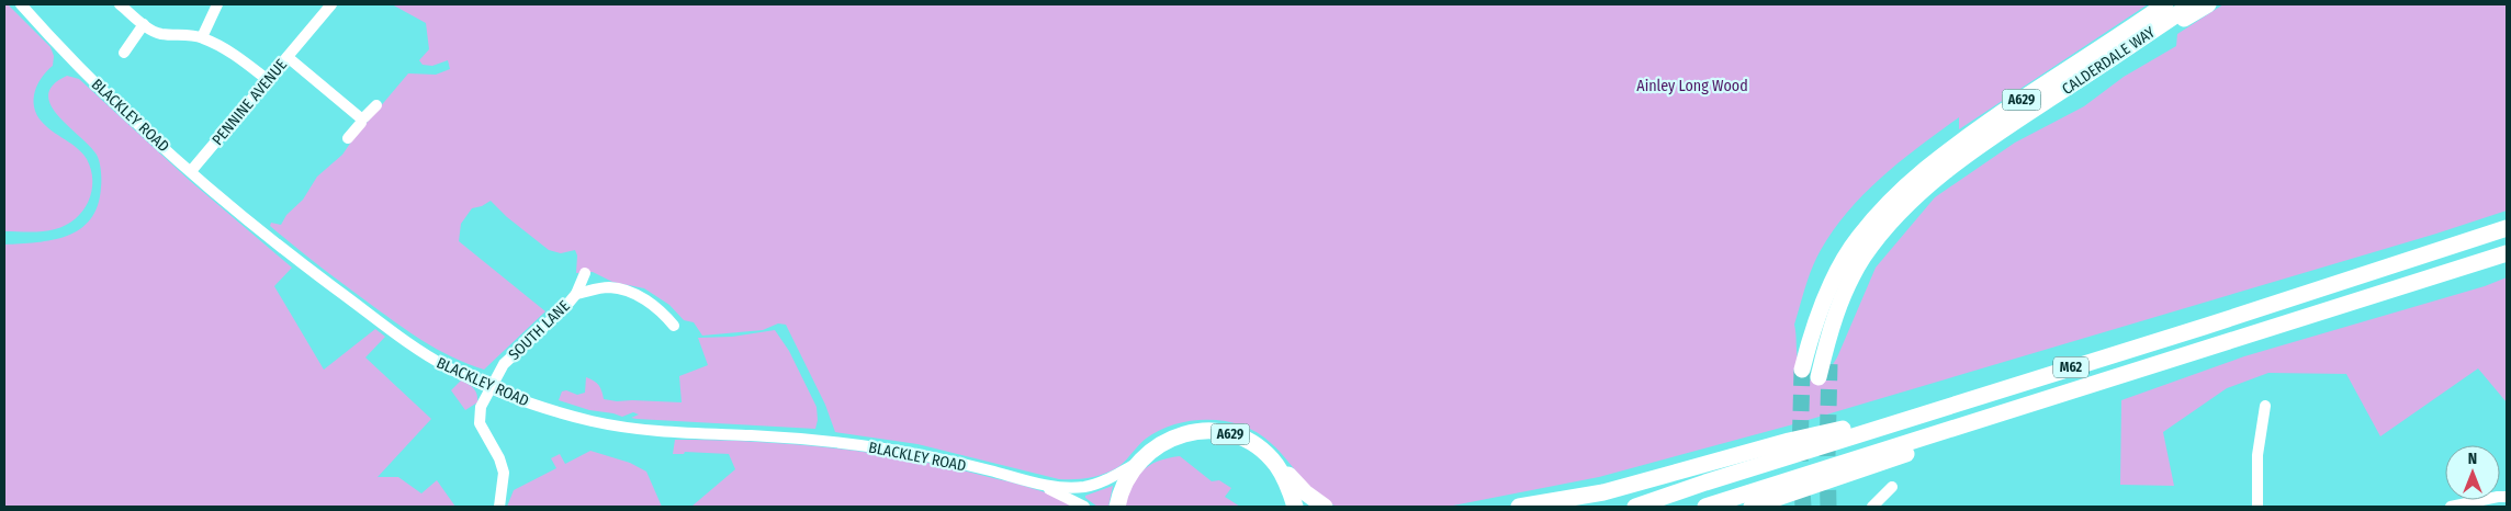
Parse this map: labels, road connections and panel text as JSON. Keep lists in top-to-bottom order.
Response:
{
  "streets": {
    "highway": ["CALDERDALE WAY", "A629", "M62"],
    "street": ["PENNINE AVENUE", "BLACKLEY ROAD", "SOUTH LANE"]
  },
  "crossings": [
    ["CALDERDALE WAY", "A629"],
    ["A629", "BLACKLEY ROAD"],
    ["PENNINE AVENUE", "BLACKLEY ROAD"],
    ["BLACKLEY ROAD", "SOUTH LANE"]
  ],
  "parks": ["Ainley Long Wood"],
  "north": "top"
}
